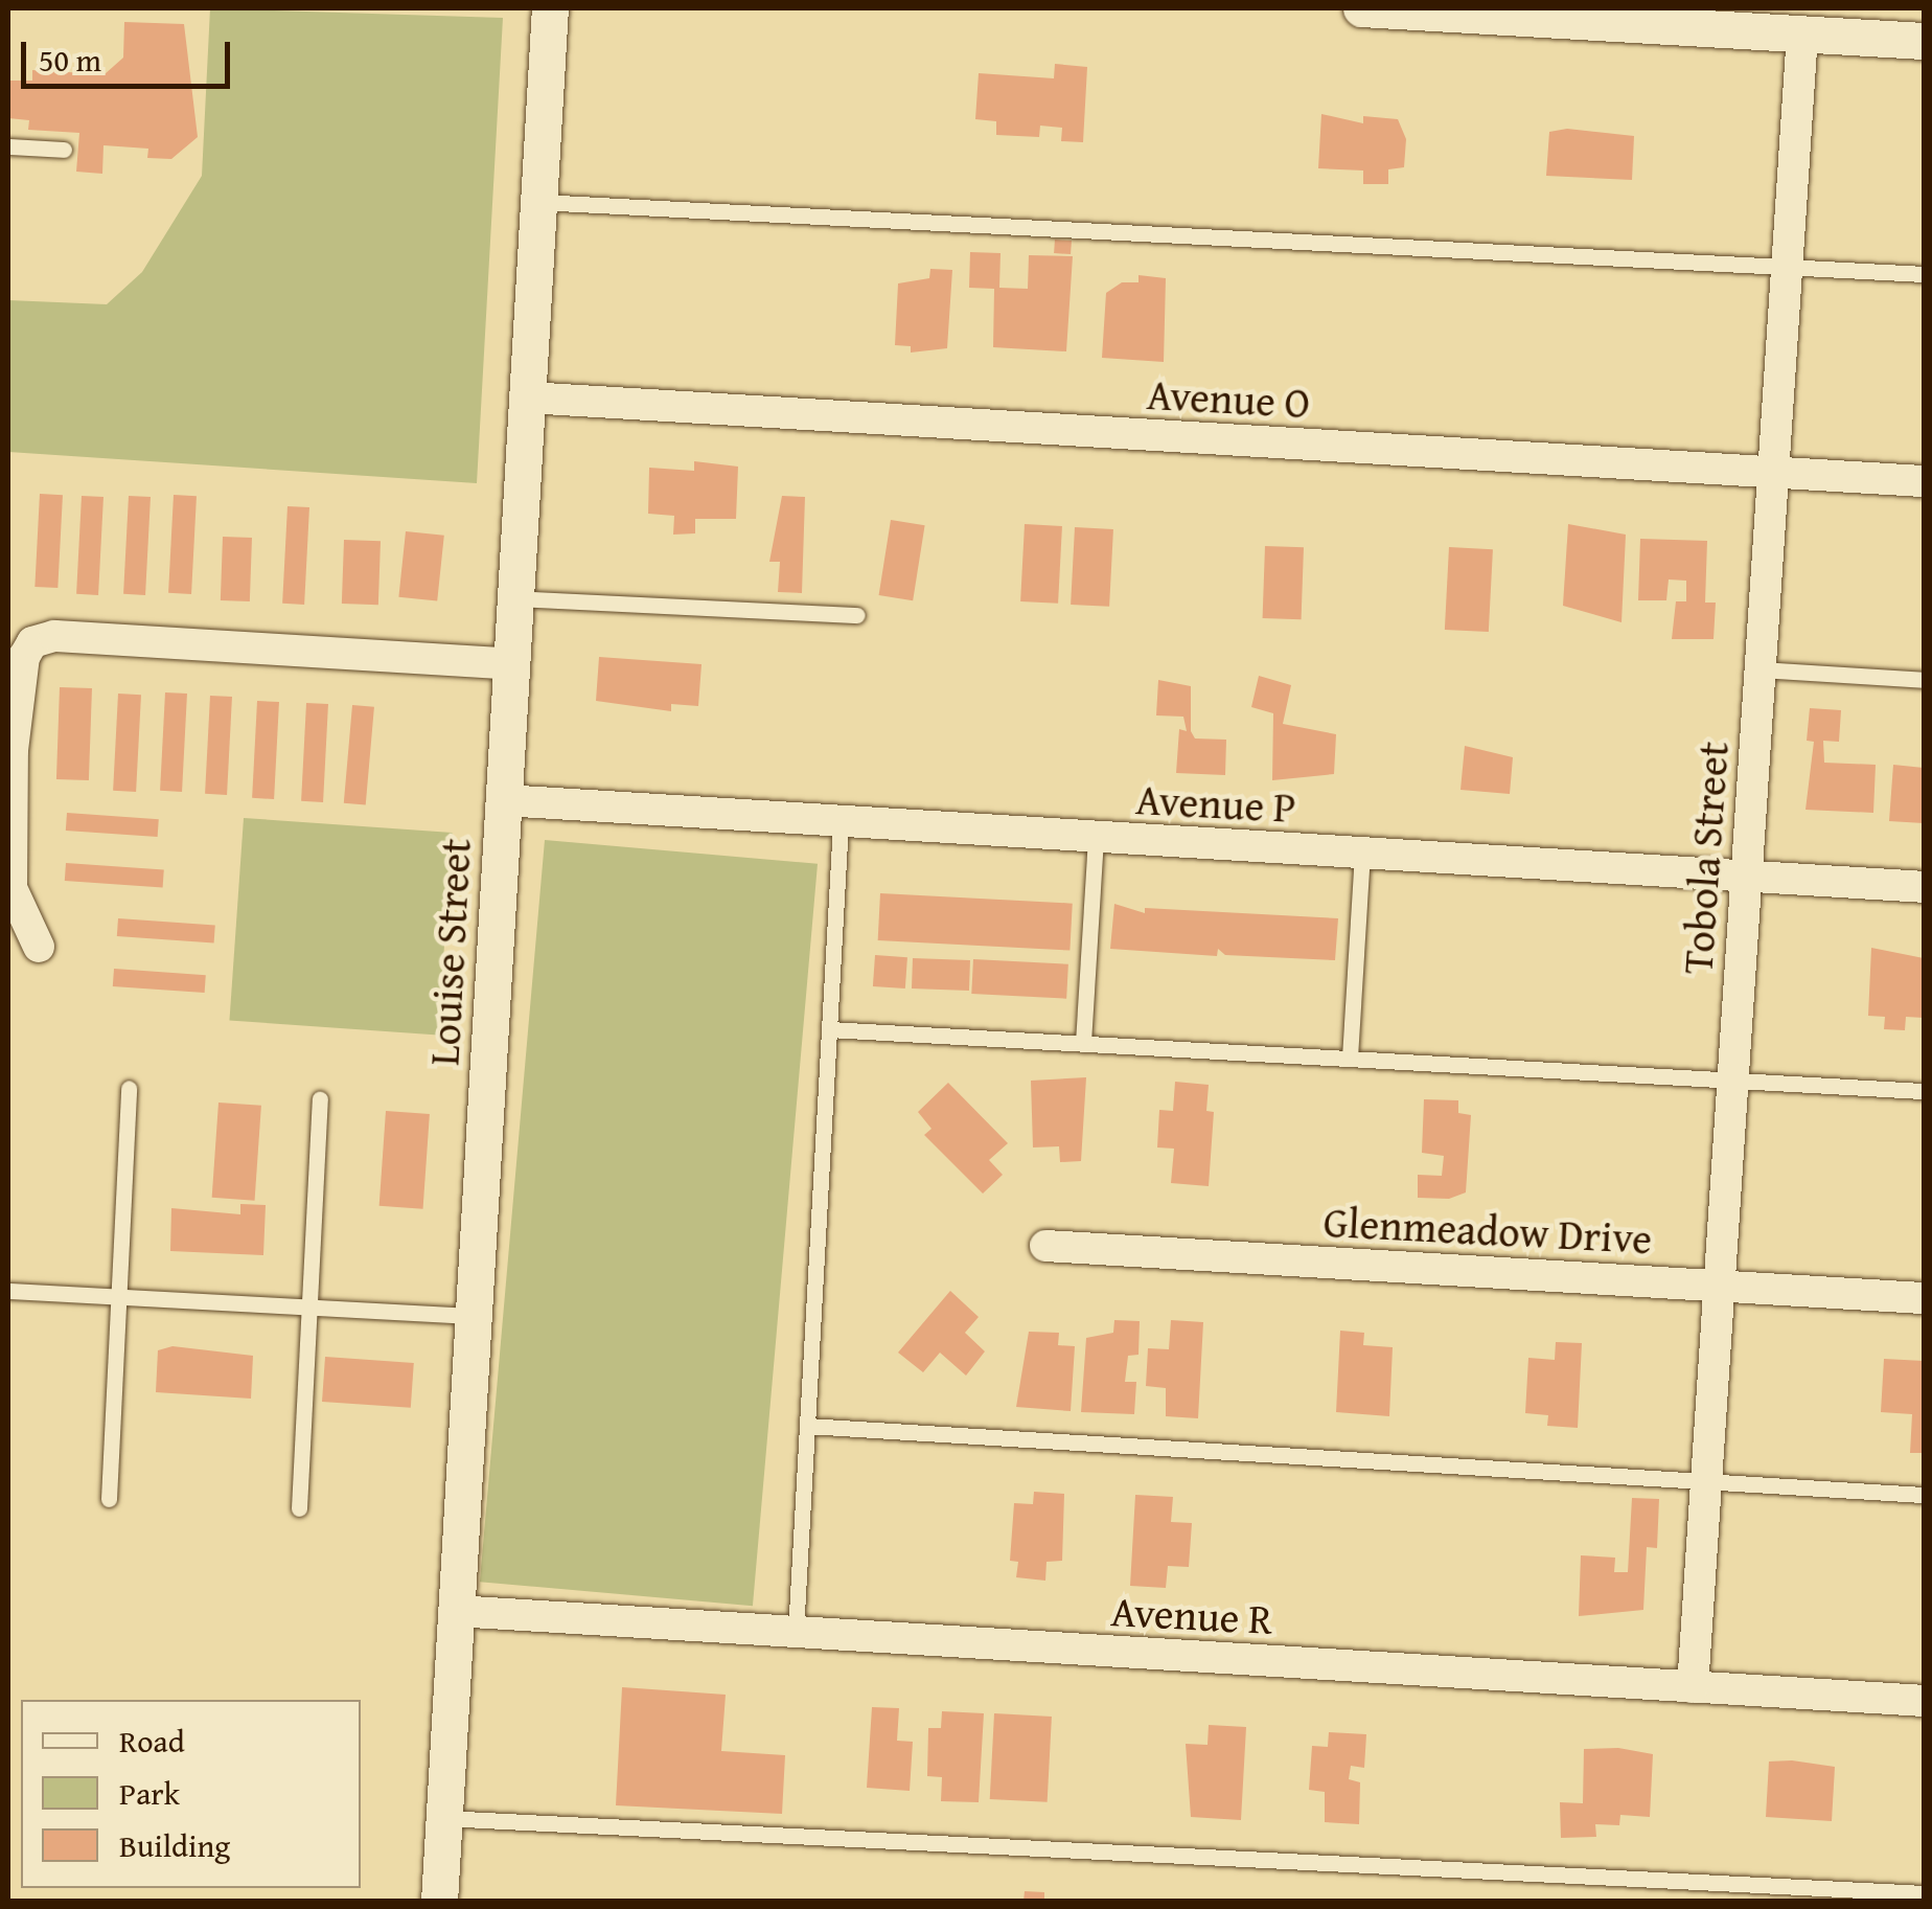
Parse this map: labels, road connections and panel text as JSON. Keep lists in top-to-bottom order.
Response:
{
  "streets": {
    "street": [
      "Avenue O",
      "Avenue P",
      "Tobola Street",
      "Louise Street",
      "Glenmeadow Drive",
      "Avenue R"
    ]
  },
  "crossings": [
    ["Avenue O", "Tobola Street"],
    ["Avenue O", "Louise Street"],
    ["Avenue P", "Tobola Street"],
    ["Avenue P", "Louise Street"],
    ["Tobola Street", "Glenmeadow Drive"],
    ["Tobola Street", "Avenue R"],
    ["Louise Street", "Avenue R"]
  ],
  "legend": ["Road", "Park", "Building"],
  "scale_bar": "50 m"
}
